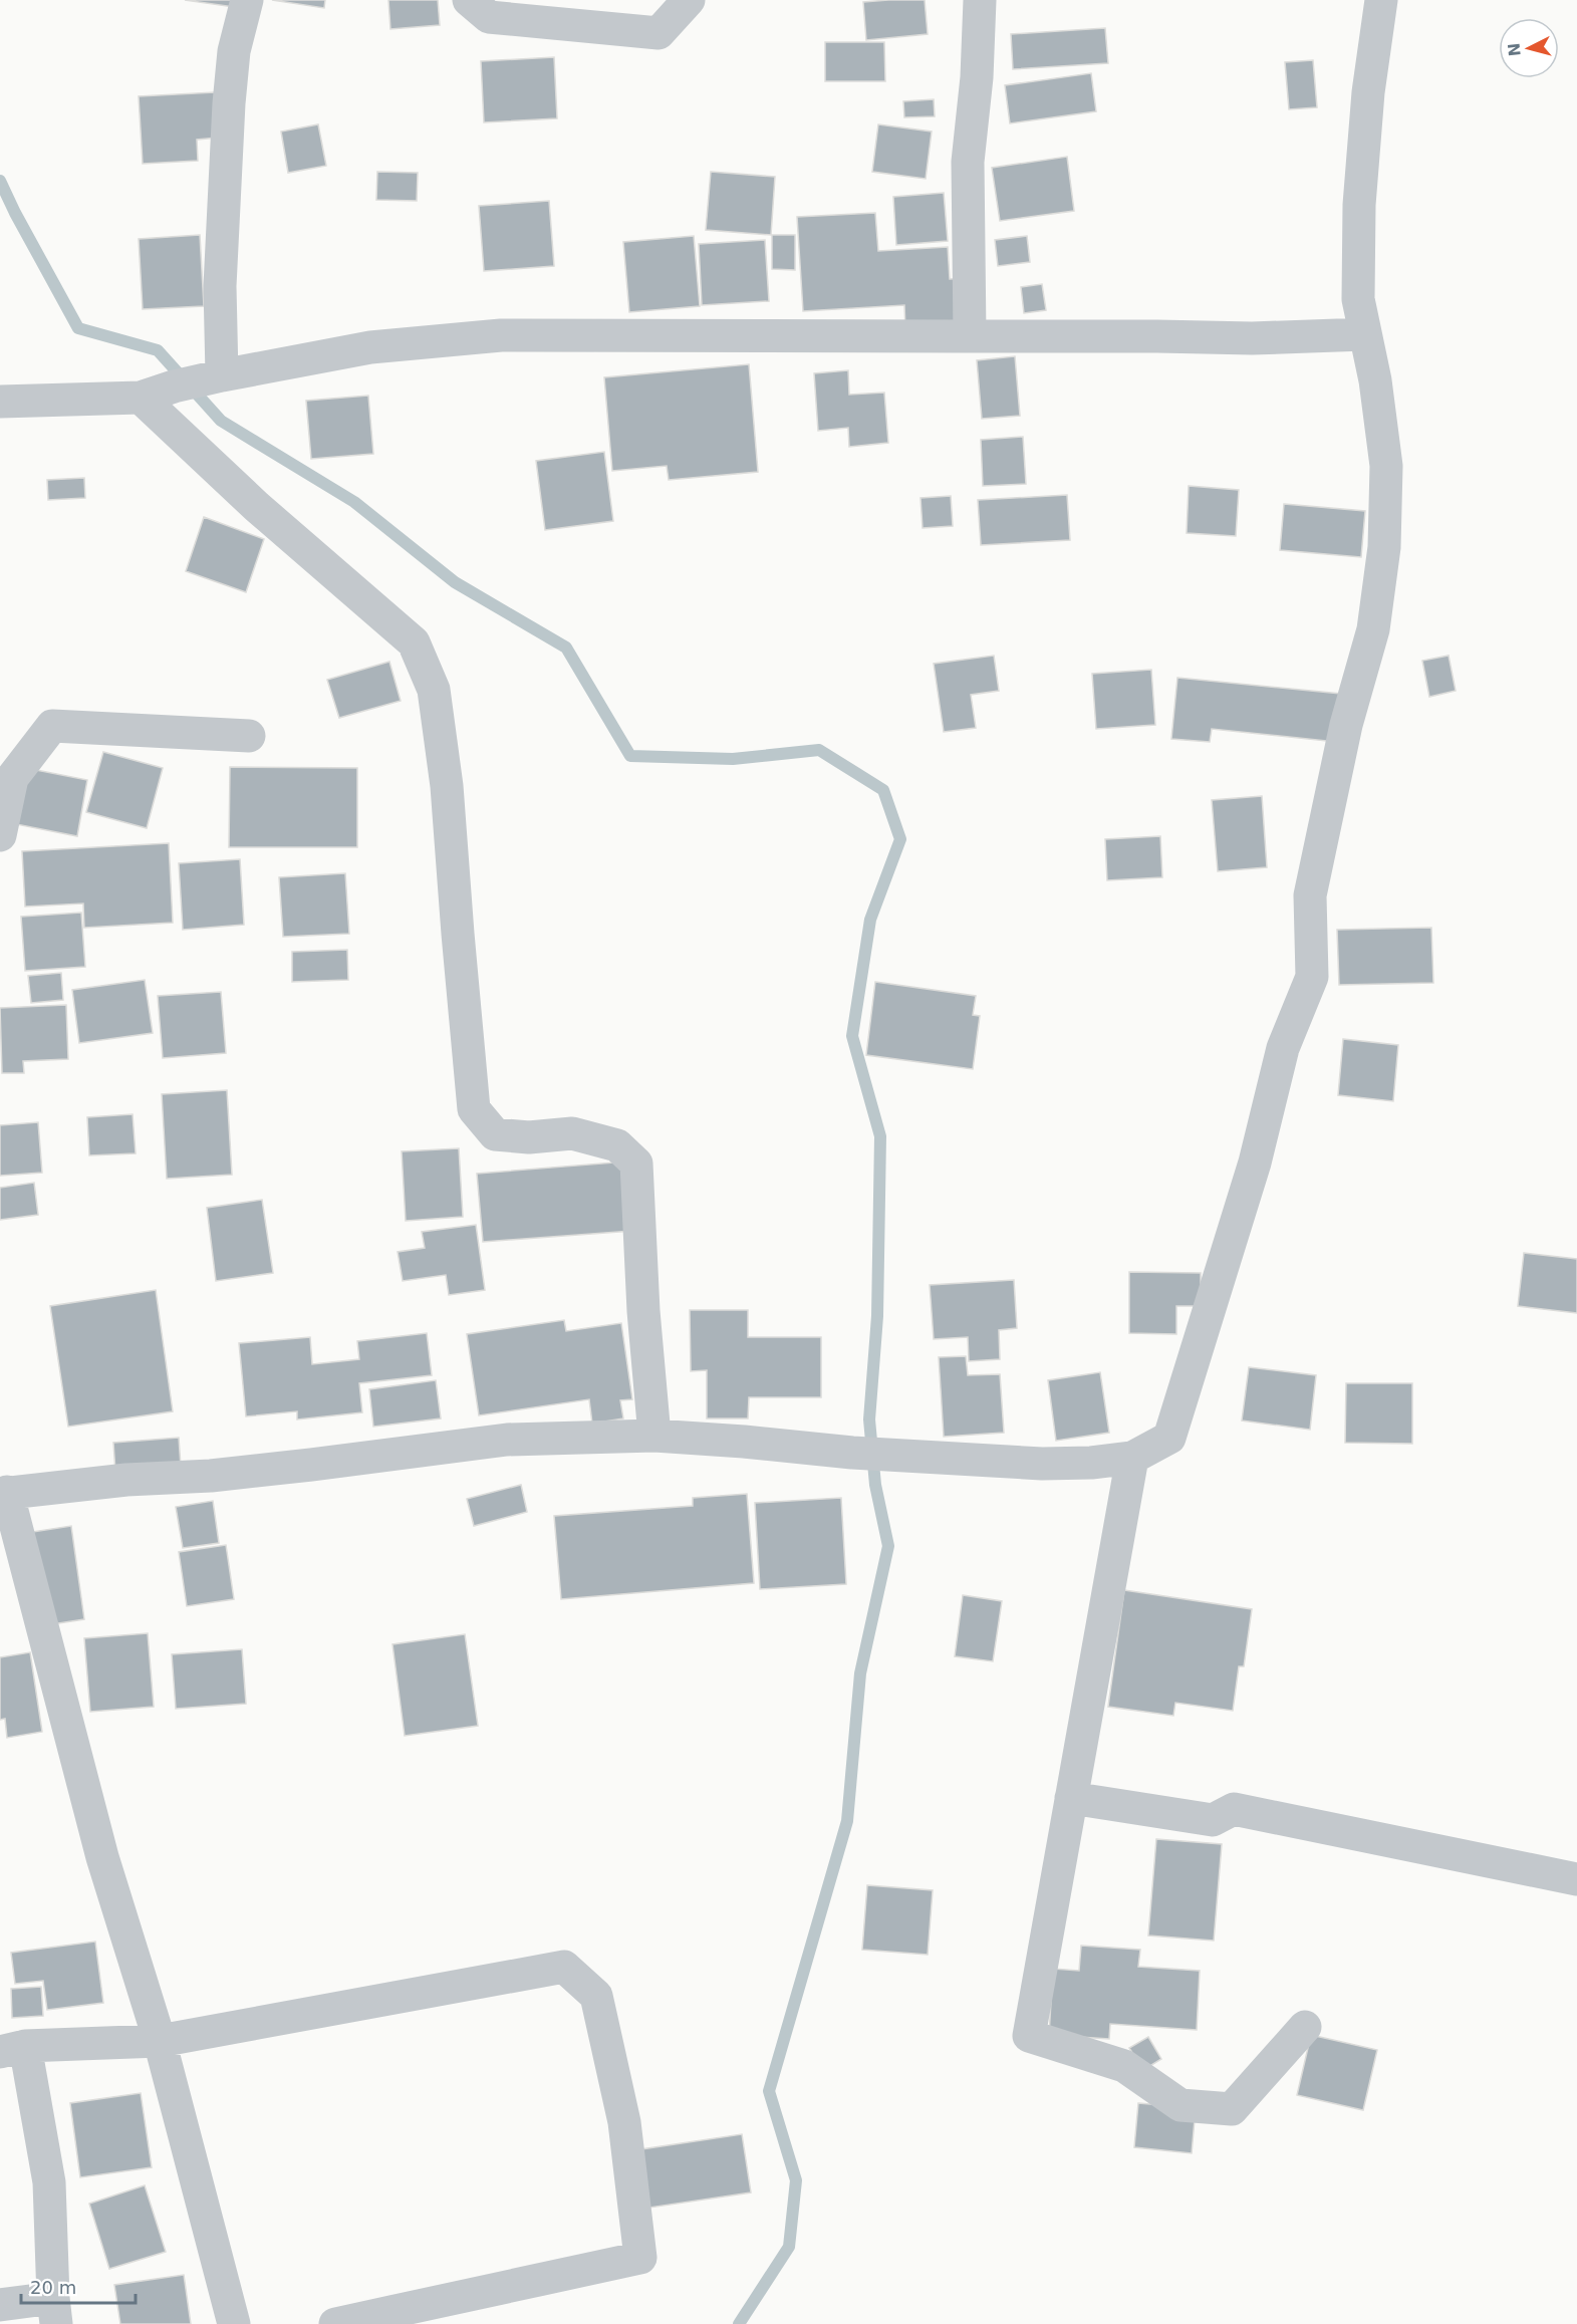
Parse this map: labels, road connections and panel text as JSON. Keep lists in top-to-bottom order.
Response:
{
  "scale_bar": "20 m",
  "north": "left"
}
